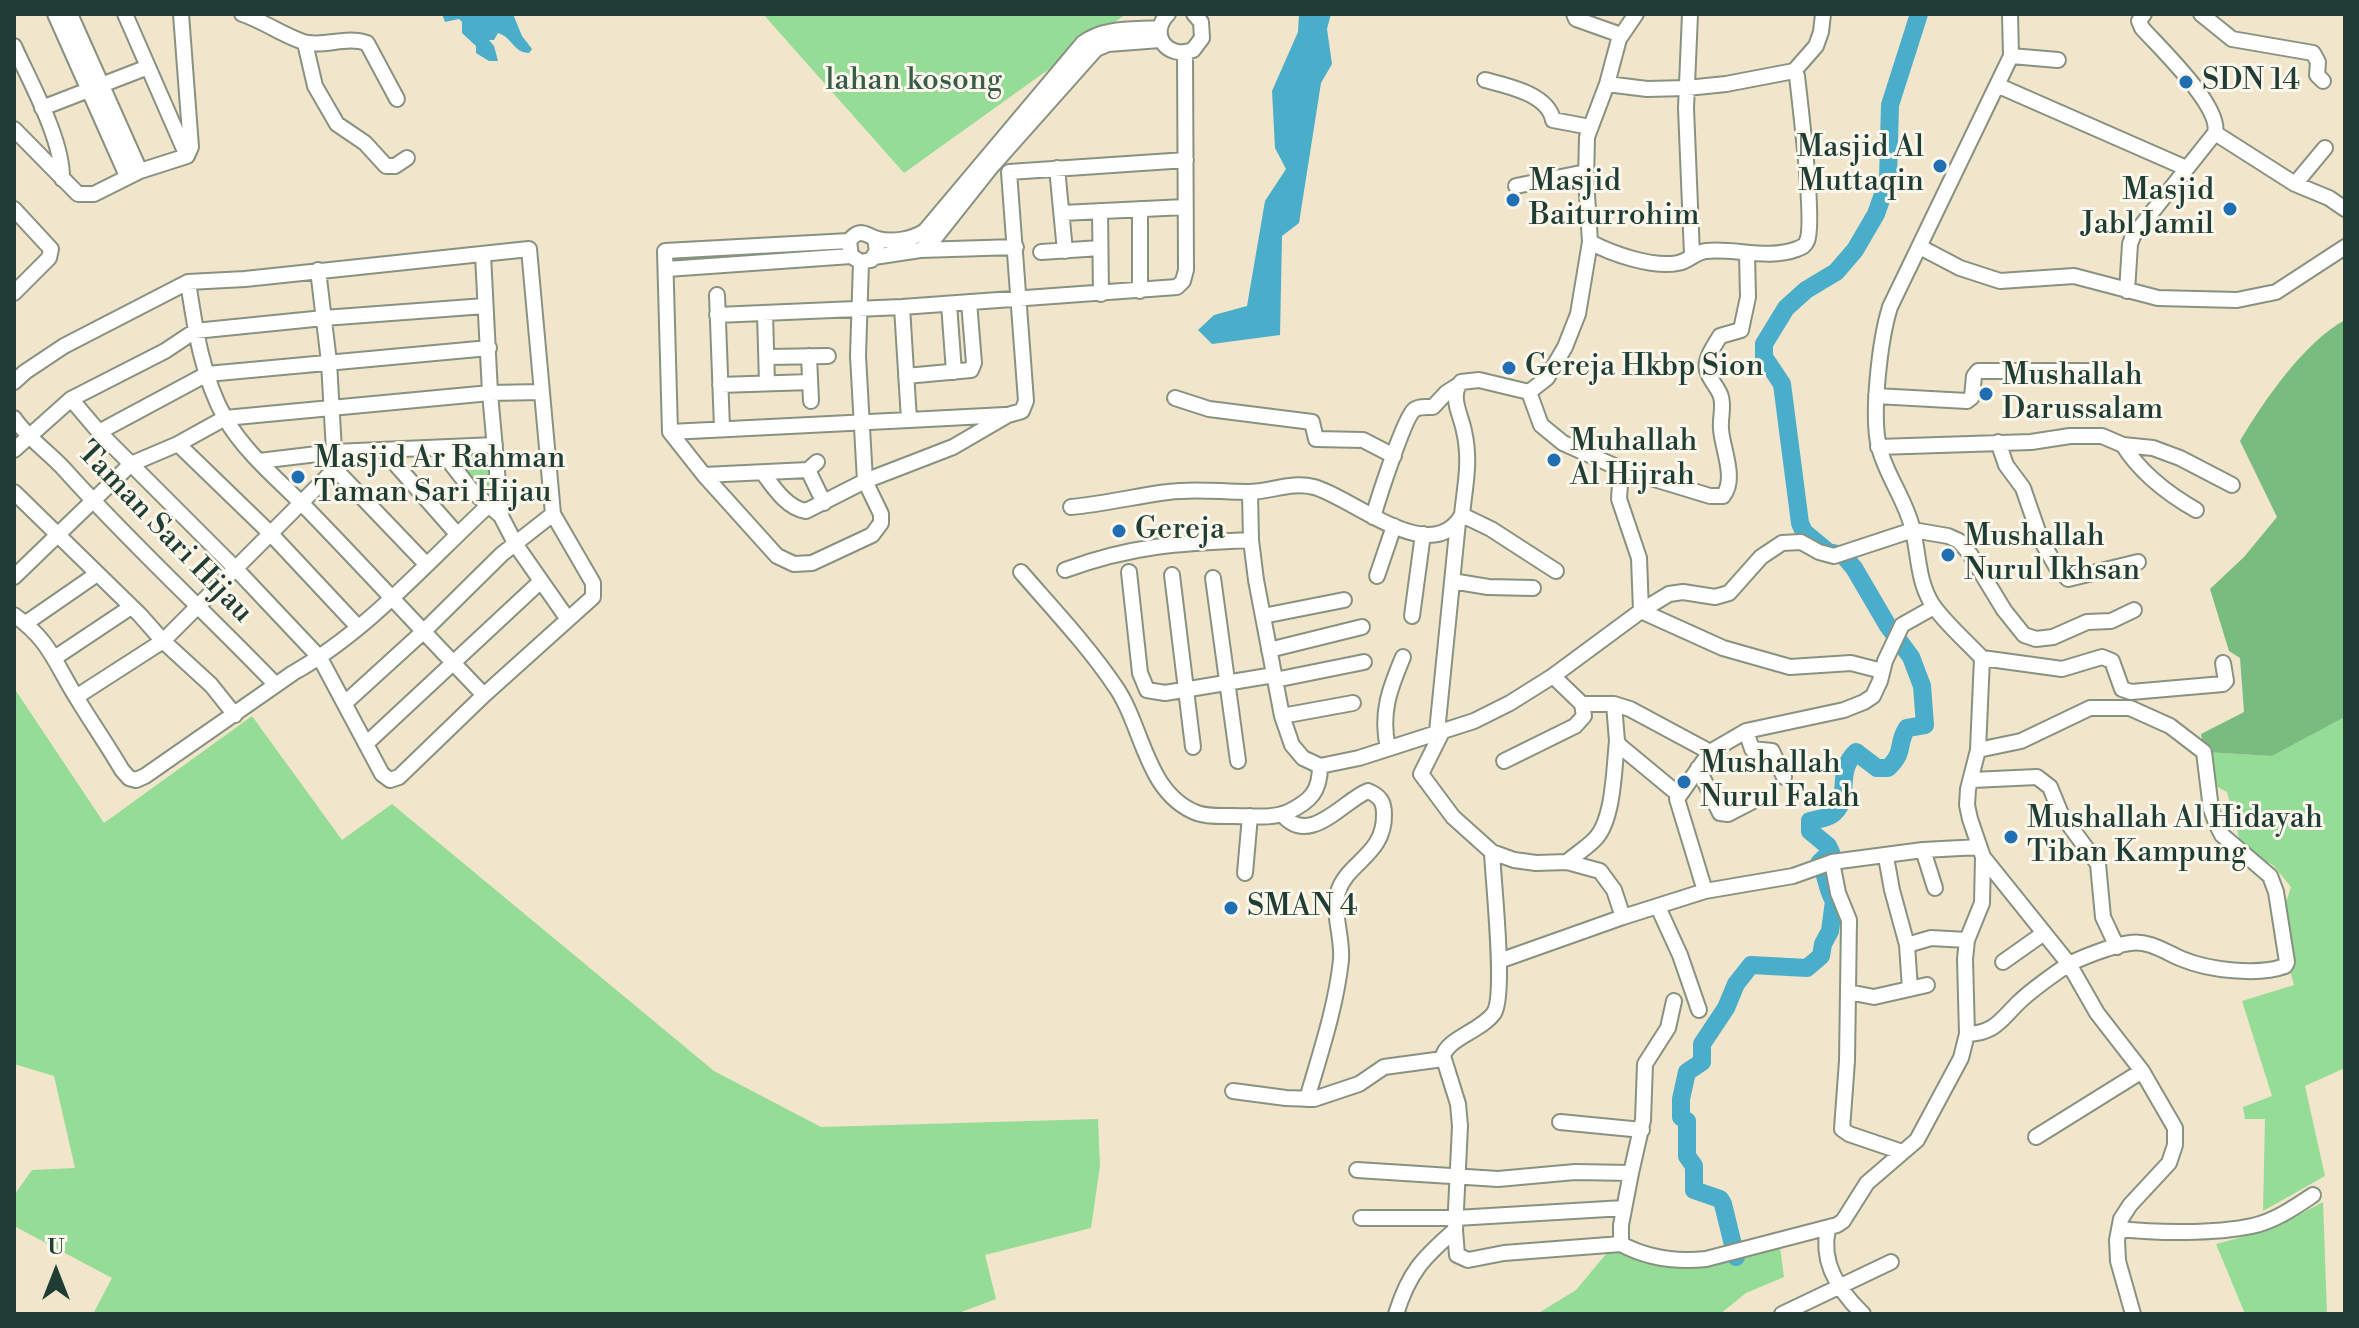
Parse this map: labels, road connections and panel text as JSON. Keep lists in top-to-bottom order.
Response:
{
  "streets": {
    "street": ["Taman Sari Hijau"]
  },
  "parks": ["lahan kosong"],
  "places": [
    "SDN 14",
    "Masjid Al Muttaqin",
    "Masjid Baiturrohim",
    "Masjid Jabl Jamil",
    "Gereja Hkbp Sion",
    "Mushallah Darussalam",
    "Muhallah Al Hijrah",
    "Masjid Ar Rahman Taman Sari Hijau",
    "Gereja",
    "Mushallah Nurul Ikhsan",
    "Mushallah Nurul Falah",
    "Mushallah Al Hidayah Tiban Kampung",
    "SMAN 4"
  ],
  "north": "top"
}
